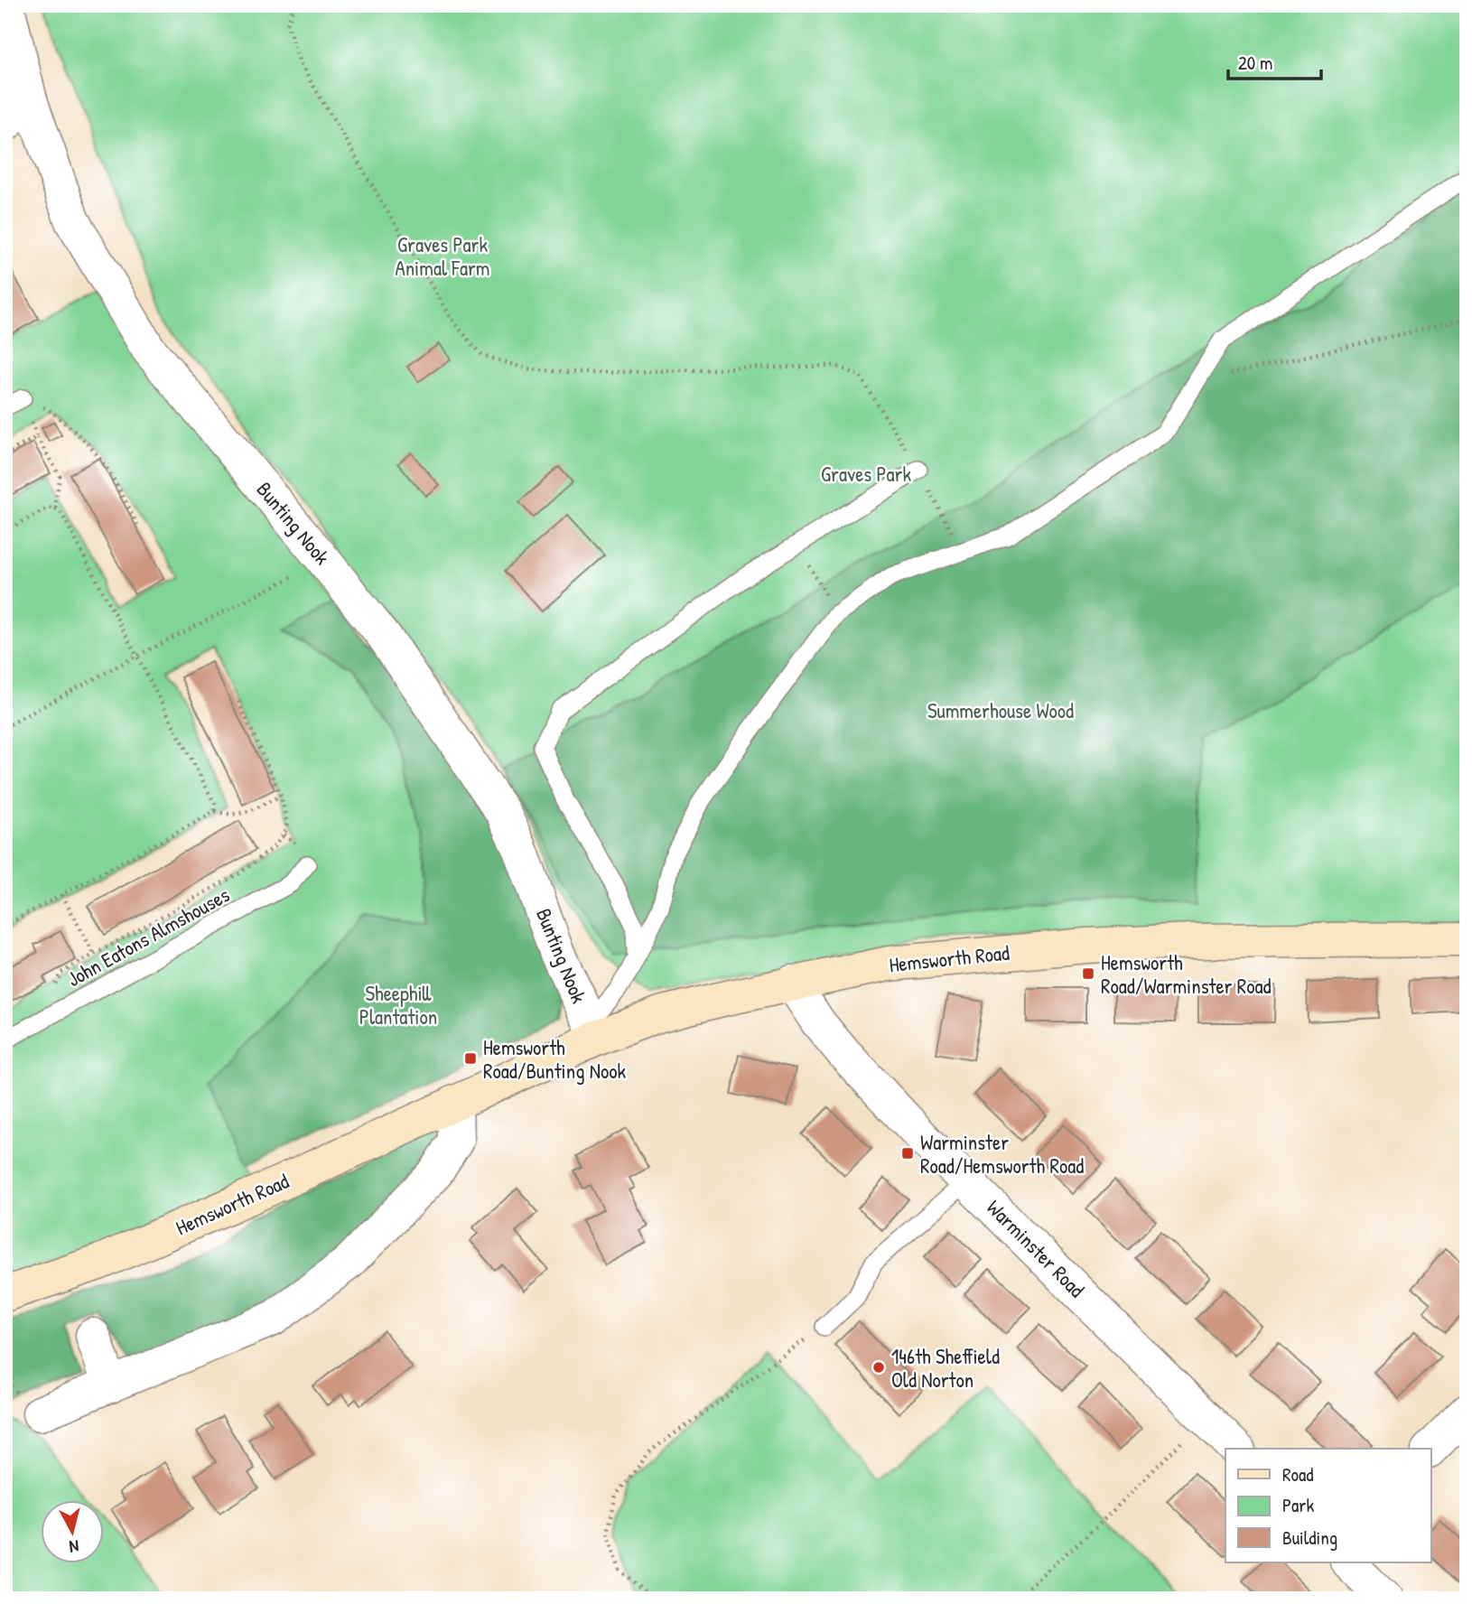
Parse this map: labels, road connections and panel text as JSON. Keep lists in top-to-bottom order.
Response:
{
  "streets": {
    "street": ["Bunting Nook", "Hemsworth Road", "Warminster Road"],
    "lane": ["John Eatons Almshouses"]
  },
  "crossings": [
    ["Bunting Nook", "Hemsworth Road"],
    ["Hemsworth Road", "Warminster Road"]
  ],
  "parks": [
    "Graves Park Animal Farm",
    "Graves Park",
    "Summerhouse Wood",
    "Sheephill Plantation"
  ],
  "places": {
    "transit": ["Hemsworth Road/Warminster Road", "Hemsworth Road/Bunting Nook", "Warminster Road/Hemsworth Road"],
    "other": ["146th Sheffield Old Norton"]
  },
  "legend": ["Road", "Park", "Building"],
  "scale_bar": "20 m",
  "north": "bottom"
}
